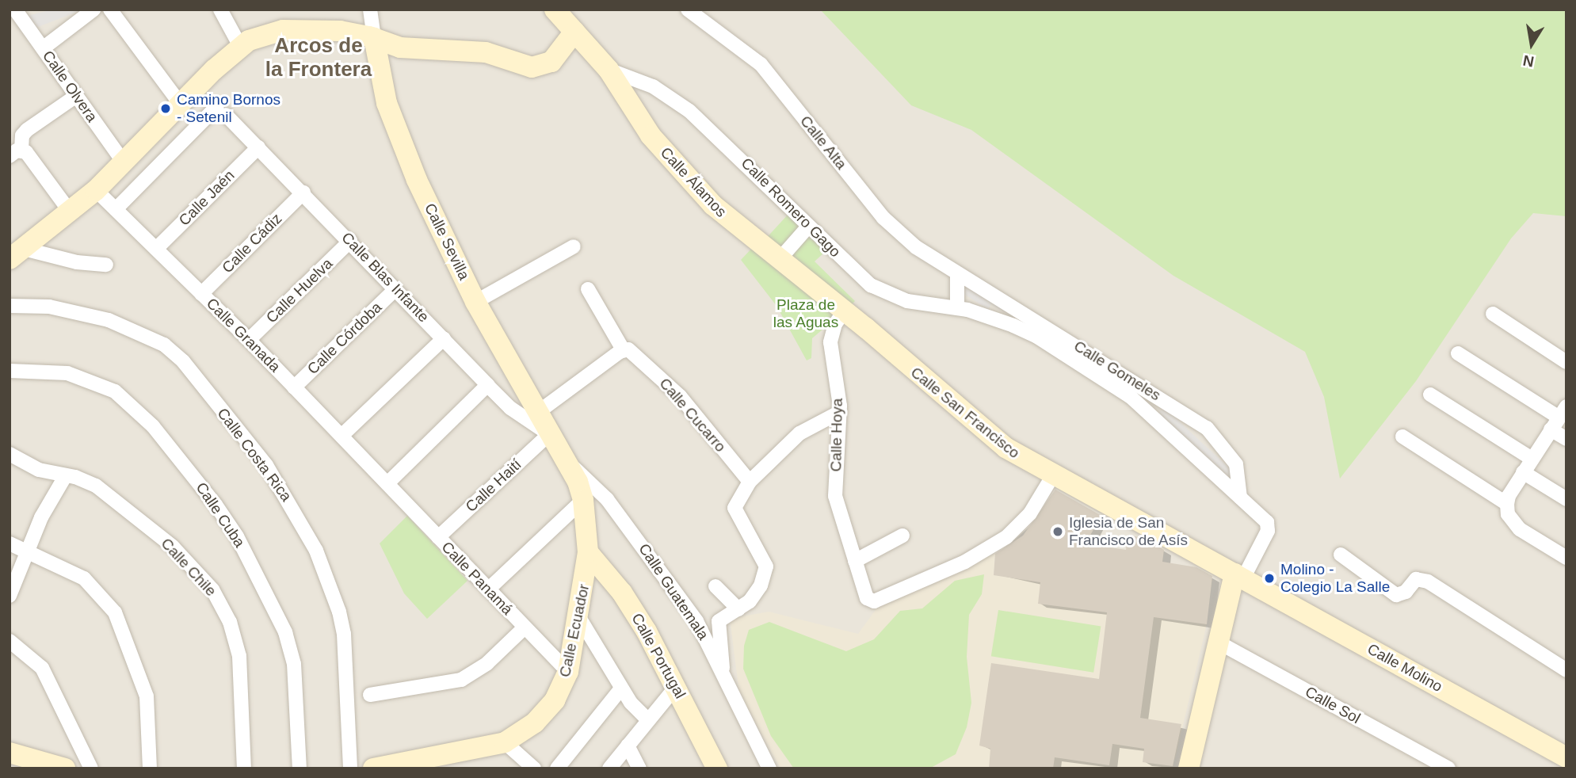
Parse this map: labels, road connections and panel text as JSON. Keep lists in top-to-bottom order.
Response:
{
  "streets": {
    "street": [
      "Calle Olvera",
      "Calle Alta",
      "Calle Álamos",
      "Calle Jaén",
      "Calle Romero Gago",
      "Calle Sevilla",
      "Calle Cádiz",
      "Calle Blas Infante",
      "Calle Huelva",
      "Calle Granada",
      "Calle Córdoba",
      "Calle Gomeles",
      "Calle San Francisco",
      "Calle Cucarro",
      "Calle Hoya",
      "Calle Costa Rica",
      "Calle Haití",
      "Calle Cuba",
      "Calle Chile",
      "Calle Panamá",
      "Calle Guatemala",
      "Calle Ecuador",
      "Calle Portugal",
      "Calle Molino",
      "Calle Sol"
    ]
  },
  "crossings": [
    ["Calle Alta", "Calle Gomeles"],
    ["Calle Álamos", "Calle Romero Gago"],
    ["Calle Jaén", "Calle Blas Infante"],
    ["Calle Jaén", "Calle Granada"],
    ["Calle Romero Gago", "Calle Gomeles"],
    ["Calle Sevilla", "Calle Blas Infante"],
    ["Calle Sevilla", "Calle Haití"],
    ["Calle Sevilla", "Calle Ecuador"],
    ["Calle Cádiz", "Calle Blas Infante"],
    ["Calle Cádiz", "Calle Granada"],
    ["Calle Blas Infante", "Calle Huelva"],
    ["Calle Blas Infante", "Calle Granada"],
    ["Calle Blas Infante", "Calle Córdoba"],
    ["Calle Blas Infante", "Calle Haití"],
    ["Calle Blas Infante", "Calle Ecuador"],
    ["Calle Huelva", "Calle Granada"],
    ["Calle Granada", "Calle Córdoba"],
    ["Calle Granada", "Calle Panamá"],
    ["Calle Gomeles", "Calle San Francisco"],
    ["Calle Gomeles", "Calle Molino"],
    ["Calle San Francisco", "Calle Hoya"],
    ["Calle San Francisco", "Calle Molino"],
    ["Calle Haití", "Calle Panamá"],
    ["Calle Haití", "Calle Ecuador"],
    ["Calle Panamá", "Calle Ecuador"],
    ["Calle Guatemala", "Calle Ecuador"],
    ["Calle Ecuador", "Calle Portugal"]
  ],
  "districts": ["Arcos de la Frontera"],
  "parks": ["Plaza de las Aguas"],
  "places": ["Camino Bornos - Setenil", "Iglesia de San Francisco de Asís", "Molino - Colegio La Salle"],
  "north": "bottom"
}
